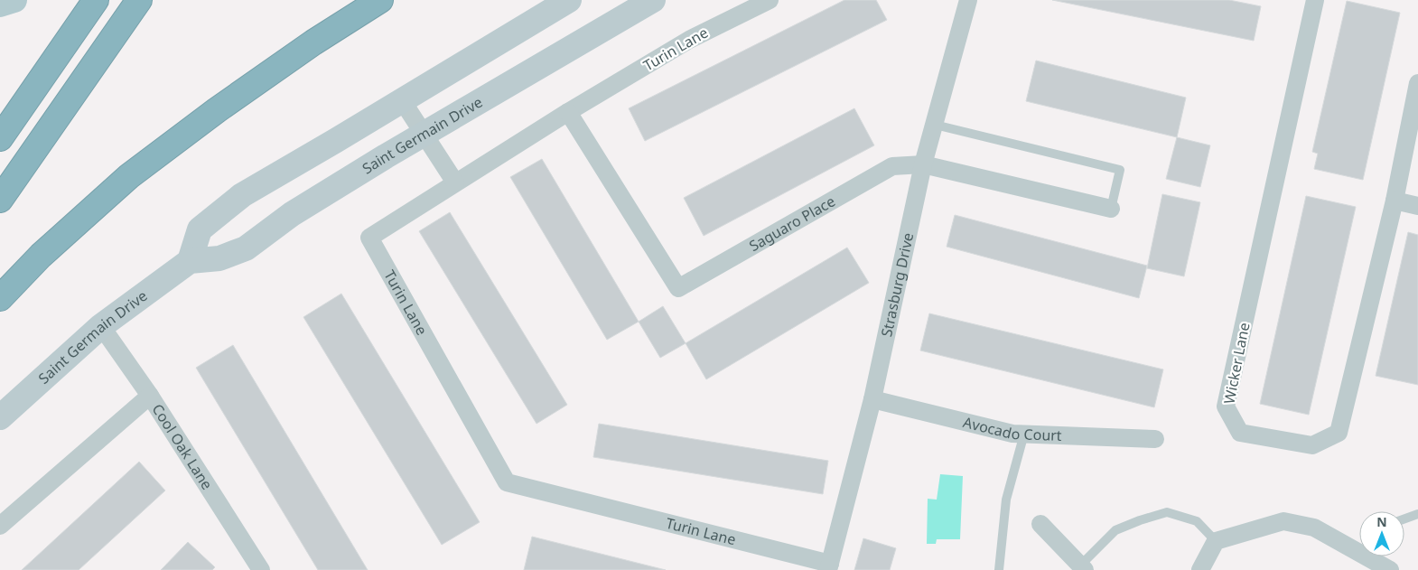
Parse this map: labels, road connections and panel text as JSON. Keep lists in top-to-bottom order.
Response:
{
  "streets": {
    "street": [
      "Turin Lane",
      "Saint Germain Drive",
      "Saguaro Place",
      "Strasburg Drive",
      "Wicker Lane",
      "Avocado Court",
      "Cool Oak Lane"
    ]
  },
  "crossings": [
    ["Turin Lane", "Saguaro Place"],
    ["Turin Lane", "Strasburg Drive"],
    ["Saint Germain Drive", "Cool Oak Lane"],
    ["Saguaro Place", "Strasburg Drive"],
    ["Strasburg Drive", "Avocado Court"]
  ],
  "north": "top"
}
